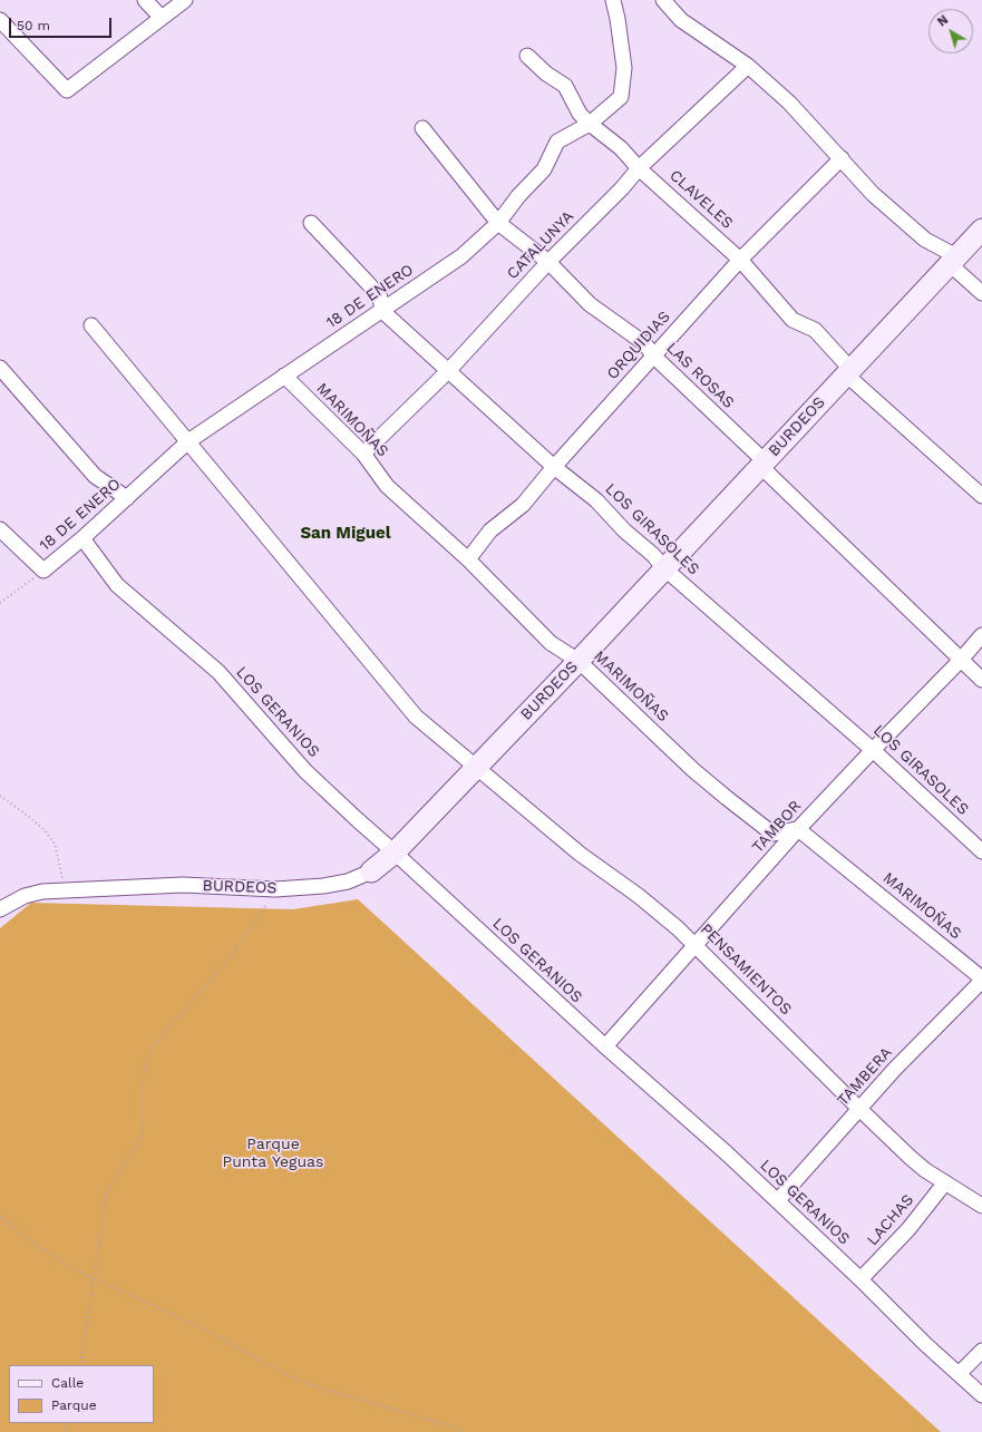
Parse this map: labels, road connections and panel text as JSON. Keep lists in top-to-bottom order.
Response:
{
  "streets": {
    "street": [
      "CLAVELES",
      "CATALUNYA",
      "18 DE ENERO",
      "ORQUIDIAS",
      "LAS ROSAS",
      "MARIMOÑAS",
      "BURDEOS",
      "LOS GIRASOLES",
      "LOS GERANIOS",
      "TAMBOR",
      "PENSAMIENTOS",
      "TAMBERA",
      "LACHAS"
    ]
  },
  "crossings": [
    ["CLAVELES", "CATALUNYA"],
    ["CLAVELES", "18 DE ENERO"],
    ["CLAVELES", "ORQUIDIAS"],
    ["CLAVELES", "BURDEOS"],
    ["CATALUNYA", "LAS ROSAS"],
    ["CATALUNYA", "MARIMOÑAS"],
    ["CATALUNYA", "LOS GIRASOLES"],
    ["18 DE ENERO", "LAS ROSAS"],
    ["18 DE ENERO", "MARIMOÑAS"],
    ["18 DE ENERO", "LOS GIRASOLES"],
    ["18 DE ENERO", "LOS GERANIOS"],
    ["18 DE ENERO", "PENSAMIENTOS"],
    ["ORQUIDIAS", "LAS ROSAS"],
    ["ORQUIDIAS", "MARIMOÑAS"],
    ["ORQUIDIAS", "LOS GIRASOLES"],
    ["LAS ROSAS", "BURDEOS"],
    ["LAS ROSAS", "TAMBOR"],
    ["MARIMOÑAS", "BURDEOS"],
    ["MARIMOÑAS", "TAMBOR"],
    ["MARIMOÑAS", "TAMBERA"],
    ["BURDEOS", "LOS GIRASOLES"],
    ["BURDEOS", "LOS GERANIOS"],
    ["BURDEOS", "PENSAMIENTOS"],
    ["LOS GIRASOLES", "TAMBOR"],
    ["LOS GERANIOS", "TAMBOR"],
    ["LOS GERANIOS", "TAMBERA"],
    ["LOS GERANIOS", "LACHAS"],
    ["TAMBOR", "PENSAMIENTOS"],
    ["PENSAMIENTOS", "TAMBERA"],
    ["PENSAMIENTOS", "LACHAS"]
  ],
  "districts": ["San Miguel"],
  "parks": ["Parque Punta Yeguas"],
  "legend": ["Calle", "Parque"],
  "scale_bar": "50 m",
  "north": "top left"
}
